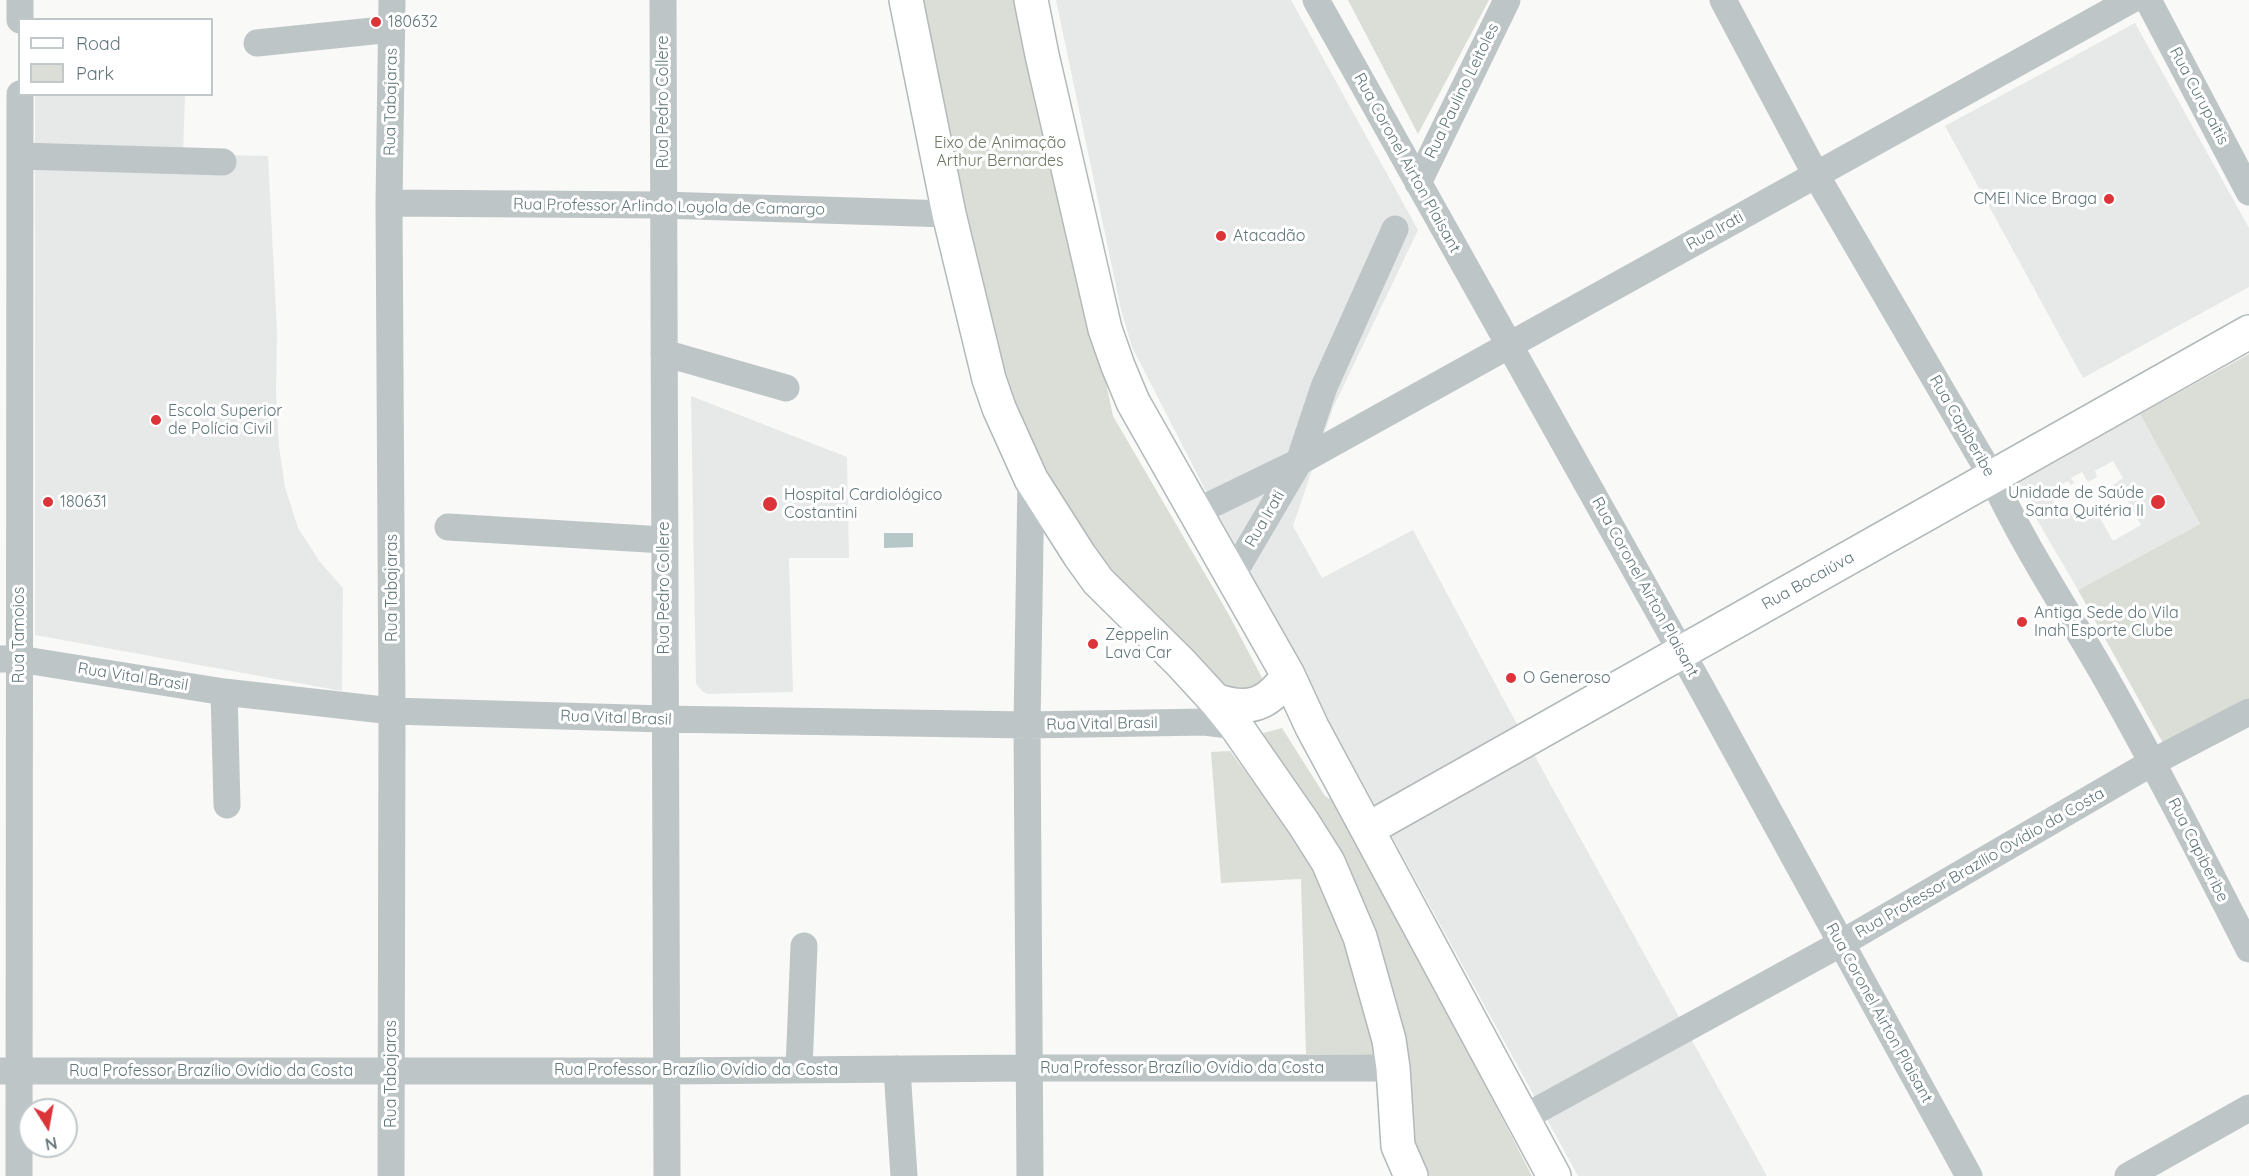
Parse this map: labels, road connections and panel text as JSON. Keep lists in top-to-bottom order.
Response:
{
  "streets": {
    "main road": ["Rua Bocaiúva"],
    "street": [
      "Rua Paulino Leitoles",
      "Rua Curupaitis",
      "Rua Tabajaras",
      "Rua Pedro Collere",
      "Rua Coronel Airton Plaisant",
      "Rua Professor Arlindo Loyola de Camargo",
      "Rua Irati",
      "Rua Capiberibe",
      "Rua Tamoios",
      "Rua Vital Brasil",
      "Rua Professor Brazílio Ovídio da Costa"
    ]
  },
  "crossings": [
    ["Rua Paulino Leitoles", "Rua Coronel Airton Plaisant"],
    ["Rua Tabajaras", "Rua Professor Arlindo Loyola de Camargo"],
    ["Rua Tabajaras", "Rua Vital Brasil"],
    ["Rua Tabajaras", "Rua Professor Brazílio Ovídio da Costa"],
    ["Rua Pedro Collere", "Rua Professor Arlindo Loyola de Camargo"],
    ["Rua Pedro Collere", "Rua Vital Brasil"],
    ["Rua Pedro Collere", "Rua Professor Brazílio Ovídio da Costa"],
    ["Rua Coronel Airton Plaisant", "Rua Irati"],
    ["Rua Coronel Airton Plaisant", "Rua Bocaiúva"],
    ["Rua Coronel Airton Plaisant", "Rua Professor Brazílio Ovídio da Costa"],
    ["Rua Irati", "Rua Capiberibe"],
    ["Rua Capiberibe", "Rua Bocaiúva"],
    ["Rua Capiberibe", "Rua Professor Brazílio Ovídio da Costa"],
    ["Rua Tamoios", "Rua Vital Brasil"],
    ["Rua Tamoios", "Rua Professor Brazílio Ovídio da Costa"]
  ],
  "parks": ["Eixo de Animação Arthur Bernardes"],
  "places": [
    "180632",
    "CMEI Nice Braga",
    "Atacadão",
    "Escola Superior de Polícia Civil",
    "180631",
    "Unidade de Saúde Santa Quitéria II",
    "Hospital Cardiológico Costantini",
    "Antiga Sede do Vila Inah Esporte Clube",
    "Zeppelin Lava Car",
    "O Generoso"
  ],
  "legend": ["Road", "Park"],
  "north": "bottom"
}
